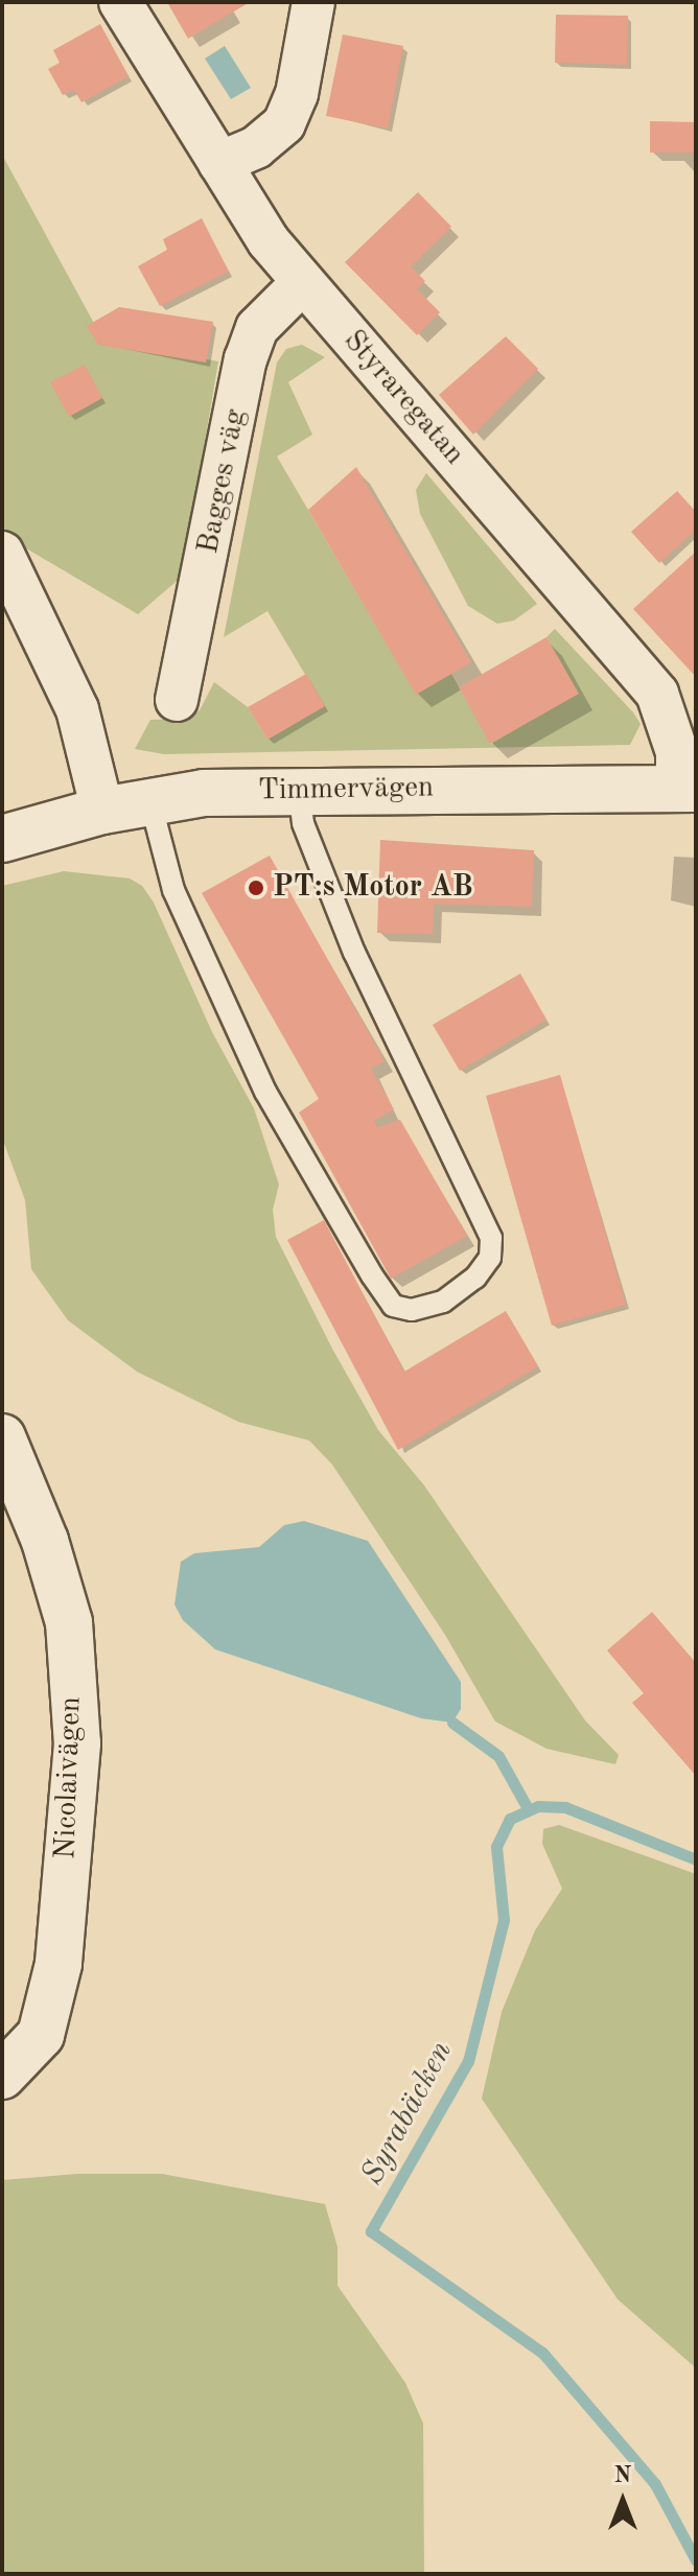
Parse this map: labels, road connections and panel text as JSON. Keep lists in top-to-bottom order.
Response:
{
  "streets": {
    "street": [
      "Styraregatan",
      "Bagges väg",
      "Timmervägen",
      "Nicolaivägen"
    ]
  },
  "crossings": [
    ["Styraregatan", "Bagges väg"],
    ["Styraregatan", "Timmervägen"]
  ],
  "water": ["Syrabäcken"],
  "places": ["PT:s Motor AB"],
  "north": "top"
}
